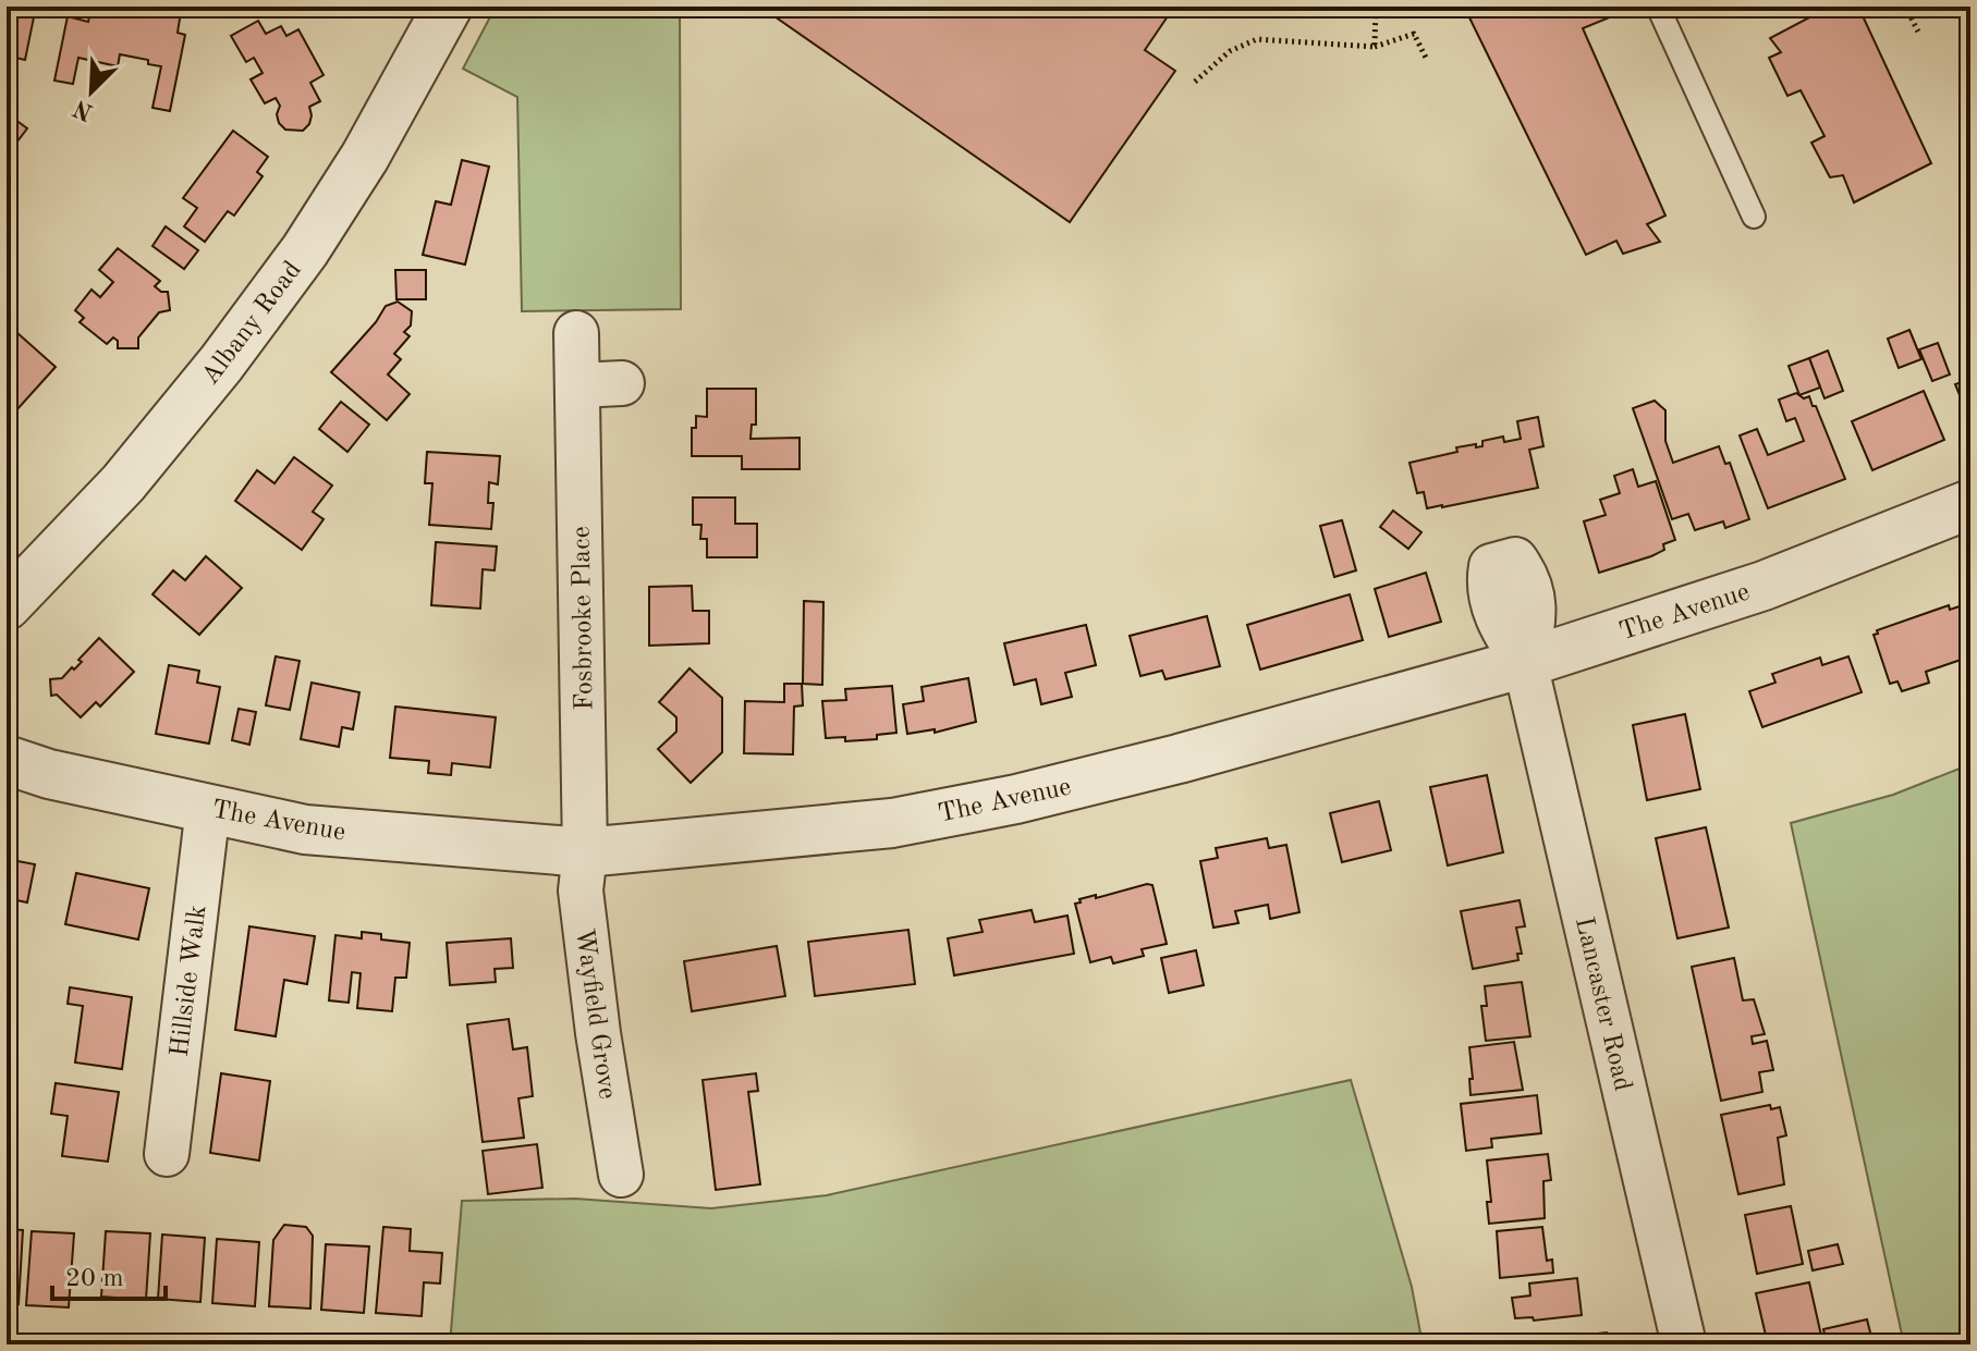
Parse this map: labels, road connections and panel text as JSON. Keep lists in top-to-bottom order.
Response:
{
  "streets": {
    "street": [
      "Albany Road",
      "The Avenue",
      "Fosbrooke Place",
      "Hillside Walk",
      "Lancaster Road",
      "Wayfield Grove"
    ]
  },
  "crossings": [
    ["The Avenue", "Fosbrooke Place"],
    ["The Avenue", "Hillside Walk"],
    ["The Avenue", "Lancaster Road"],
    ["The Avenue", "Wayfield Grove"],
    ["Fosbrooke Place", "Wayfield Grove"]
  ],
  "scale_bar": "20 m",
  "north": "bottom left"
}
